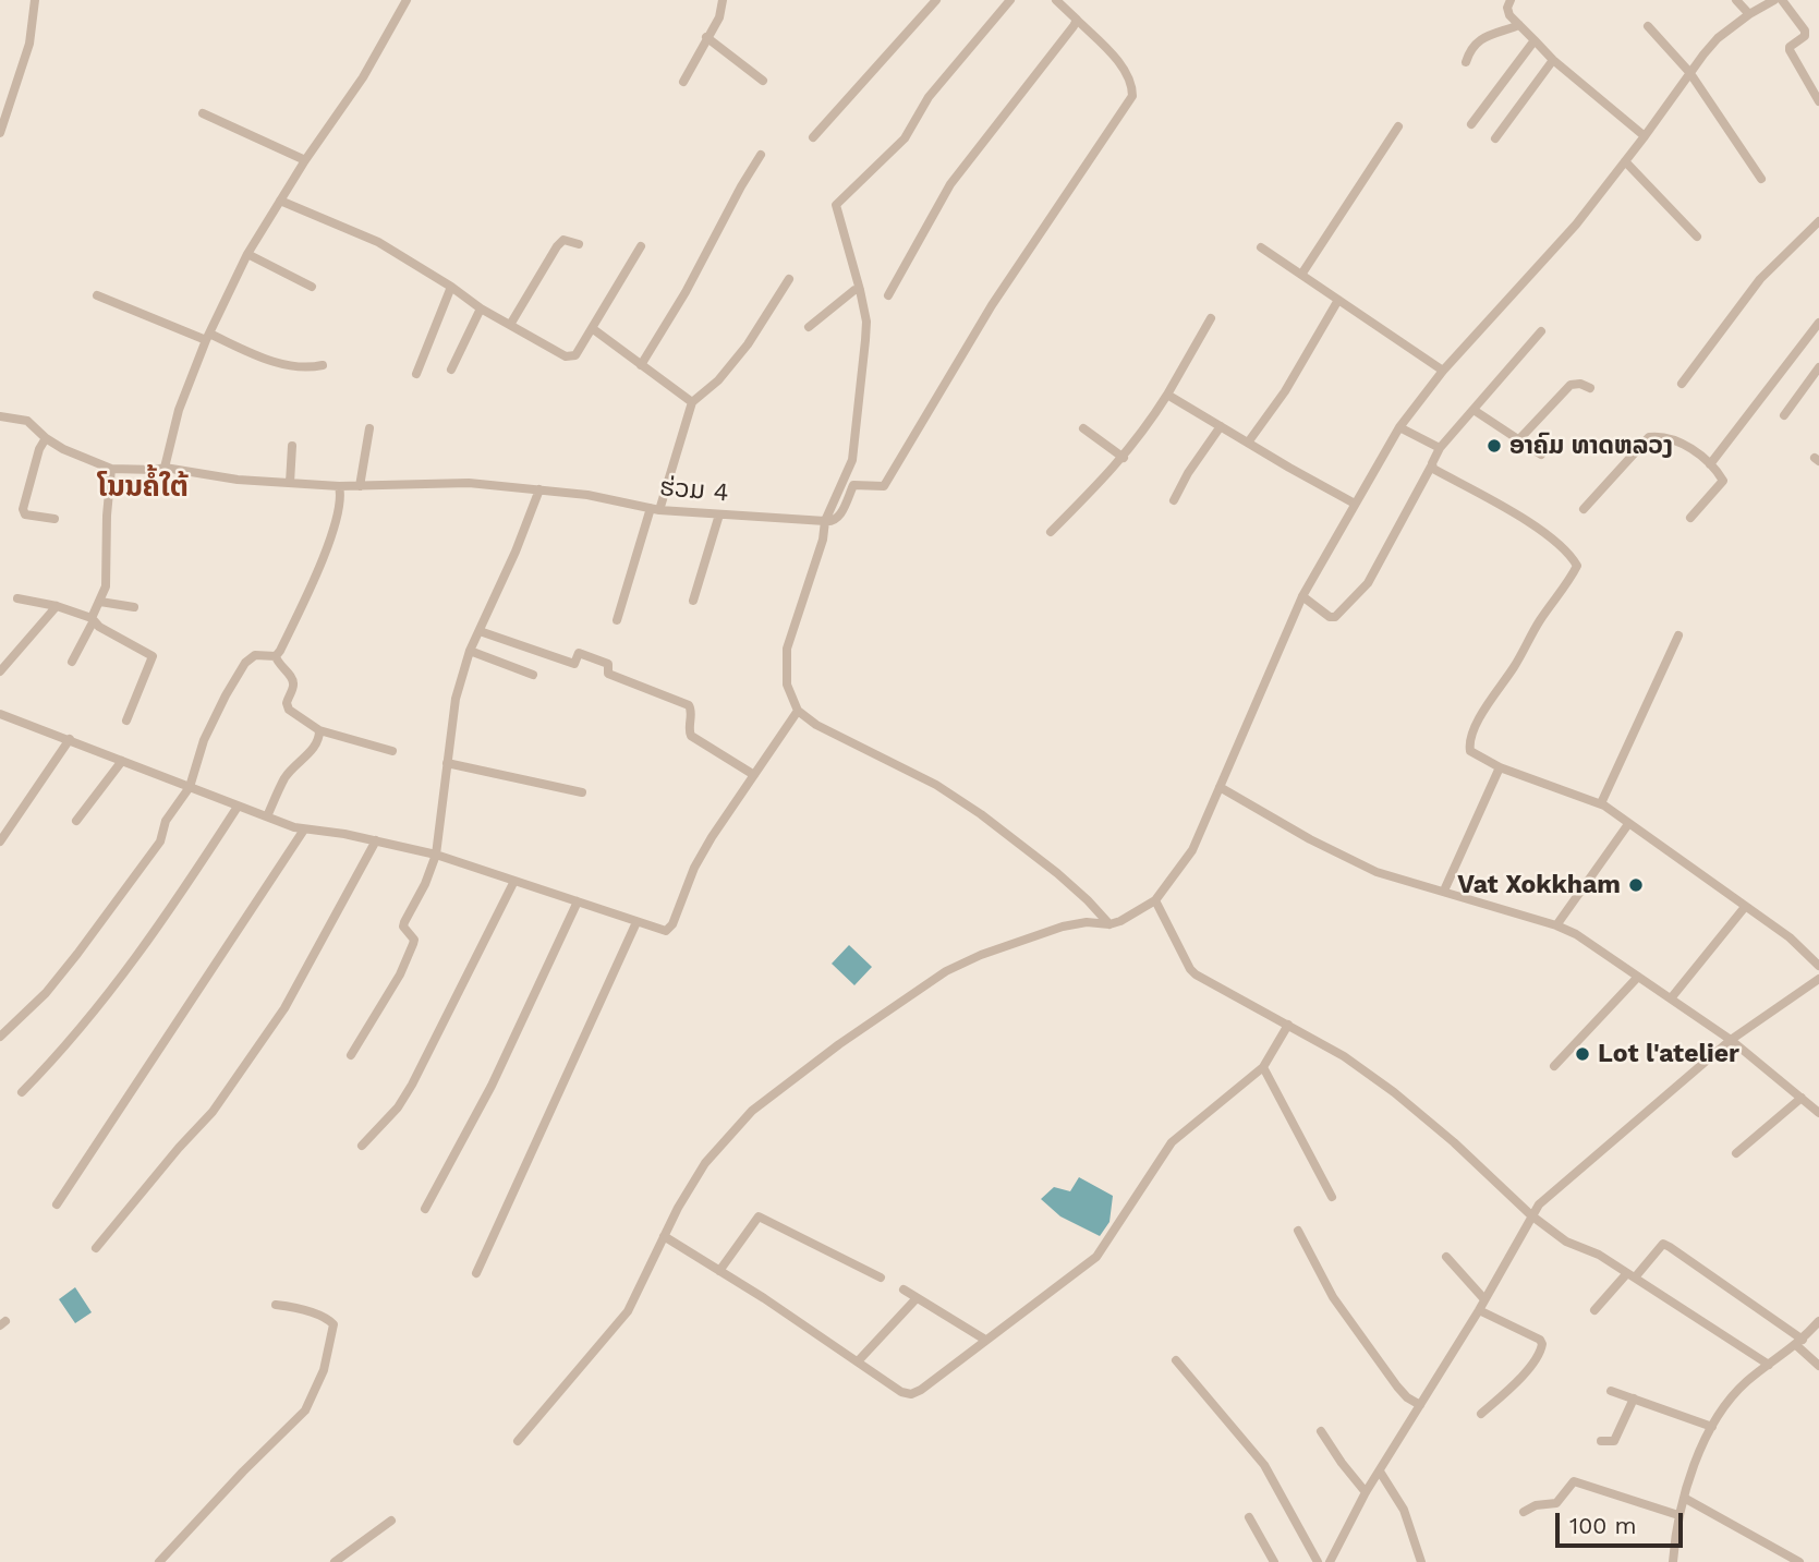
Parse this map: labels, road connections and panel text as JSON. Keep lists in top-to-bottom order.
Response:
{
  "streets": {
    "street": ["ຮ່ວມ 4"]
  },
  "districts": ["ໂນນຄໍ້ໃຕ້"],
  "places": ["ອາຄົມ ທາດຫລວງ", "Vat Xokkham", "Lot l'atelier"],
  "scale_bar": "100 m"
}
